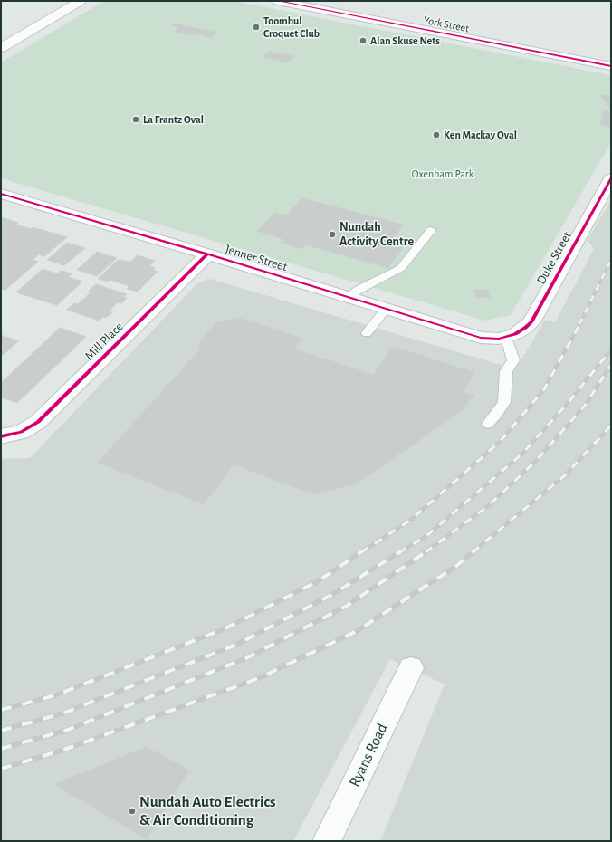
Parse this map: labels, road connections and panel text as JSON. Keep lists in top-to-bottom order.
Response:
{
  "streets": {
    "street": [
      "York Street",
      "Jenner Street",
      "Duke Street",
      "Mill Place",
      "Ryans Road"
    ]
  },
  "crossings": [
    ["Jenner Street", "Duke Street"],
    ["Jenner Street", "Mill Place"]
  ],
  "parks": ["Oxenham Park"],
  "places": [
    "Toombul Croquet Club",
    "Alan Skuse Nets",
    "La Frantz Oval",
    "Ken Mackay Oval",
    "Nundah Activity Centre",
    "Nundah Auto Electrics & Air Conditioning"
  ]
}
